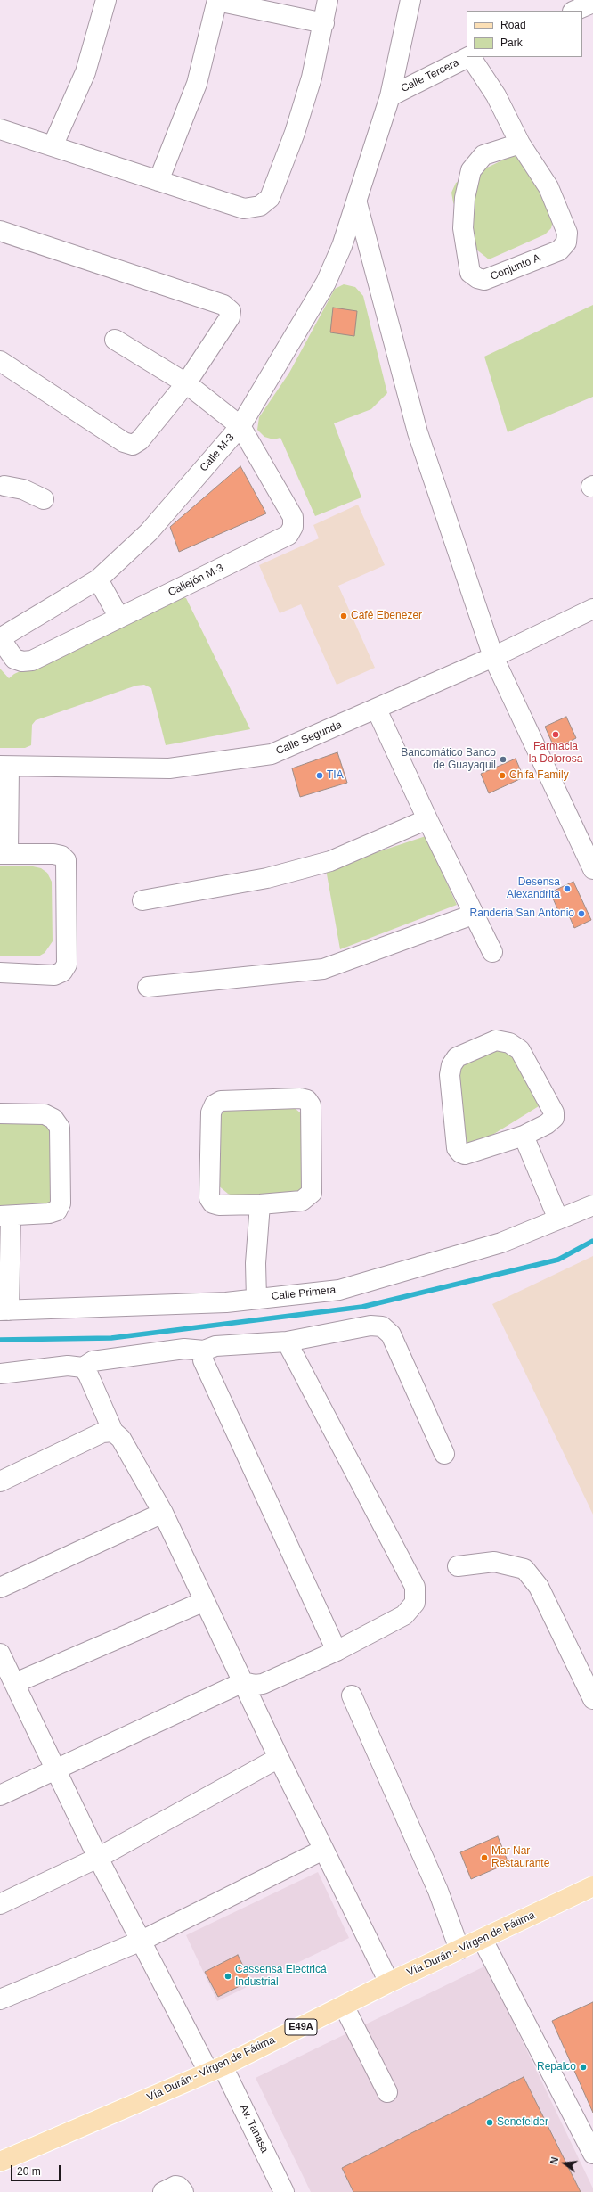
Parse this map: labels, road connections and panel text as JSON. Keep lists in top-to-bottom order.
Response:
{
  "streets": {
    "main road": ["Vía Durán - Vírgen de Fátima", "E49A"],
    "street": [
      "Calle Tercera",
      "Conjunto A",
      "Calle M-3",
      "Callejón M-3",
      "Calle Segunda",
      "Calle Primera",
      "Av. Tanasa"
    ]
  },
  "crossings": [
    ["Calle Tercera", "Calle M-3"],
    ["Calle M-3", "Callejón M-3"],
    ["Vía Durán - Vírgen de Fátima", "Av. Tanasa"]
  ],
  "places": [
    "Café Ebenezer",
    "Farmacia la Dolorosa",
    "Bancomático Banco de Guayaquil",
    "TIA",
    "Chifa Family",
    "Desensa Alexandrita",
    "Randeria San Antonio",
    "Mar Nar Restaurante",
    "Cassensa Electricá Industrial",
    "Repalco",
    "Senefelder"
  ],
  "legend": ["Road", "Park"],
  "scale_bar": "20 m",
  "north": "left"
}
